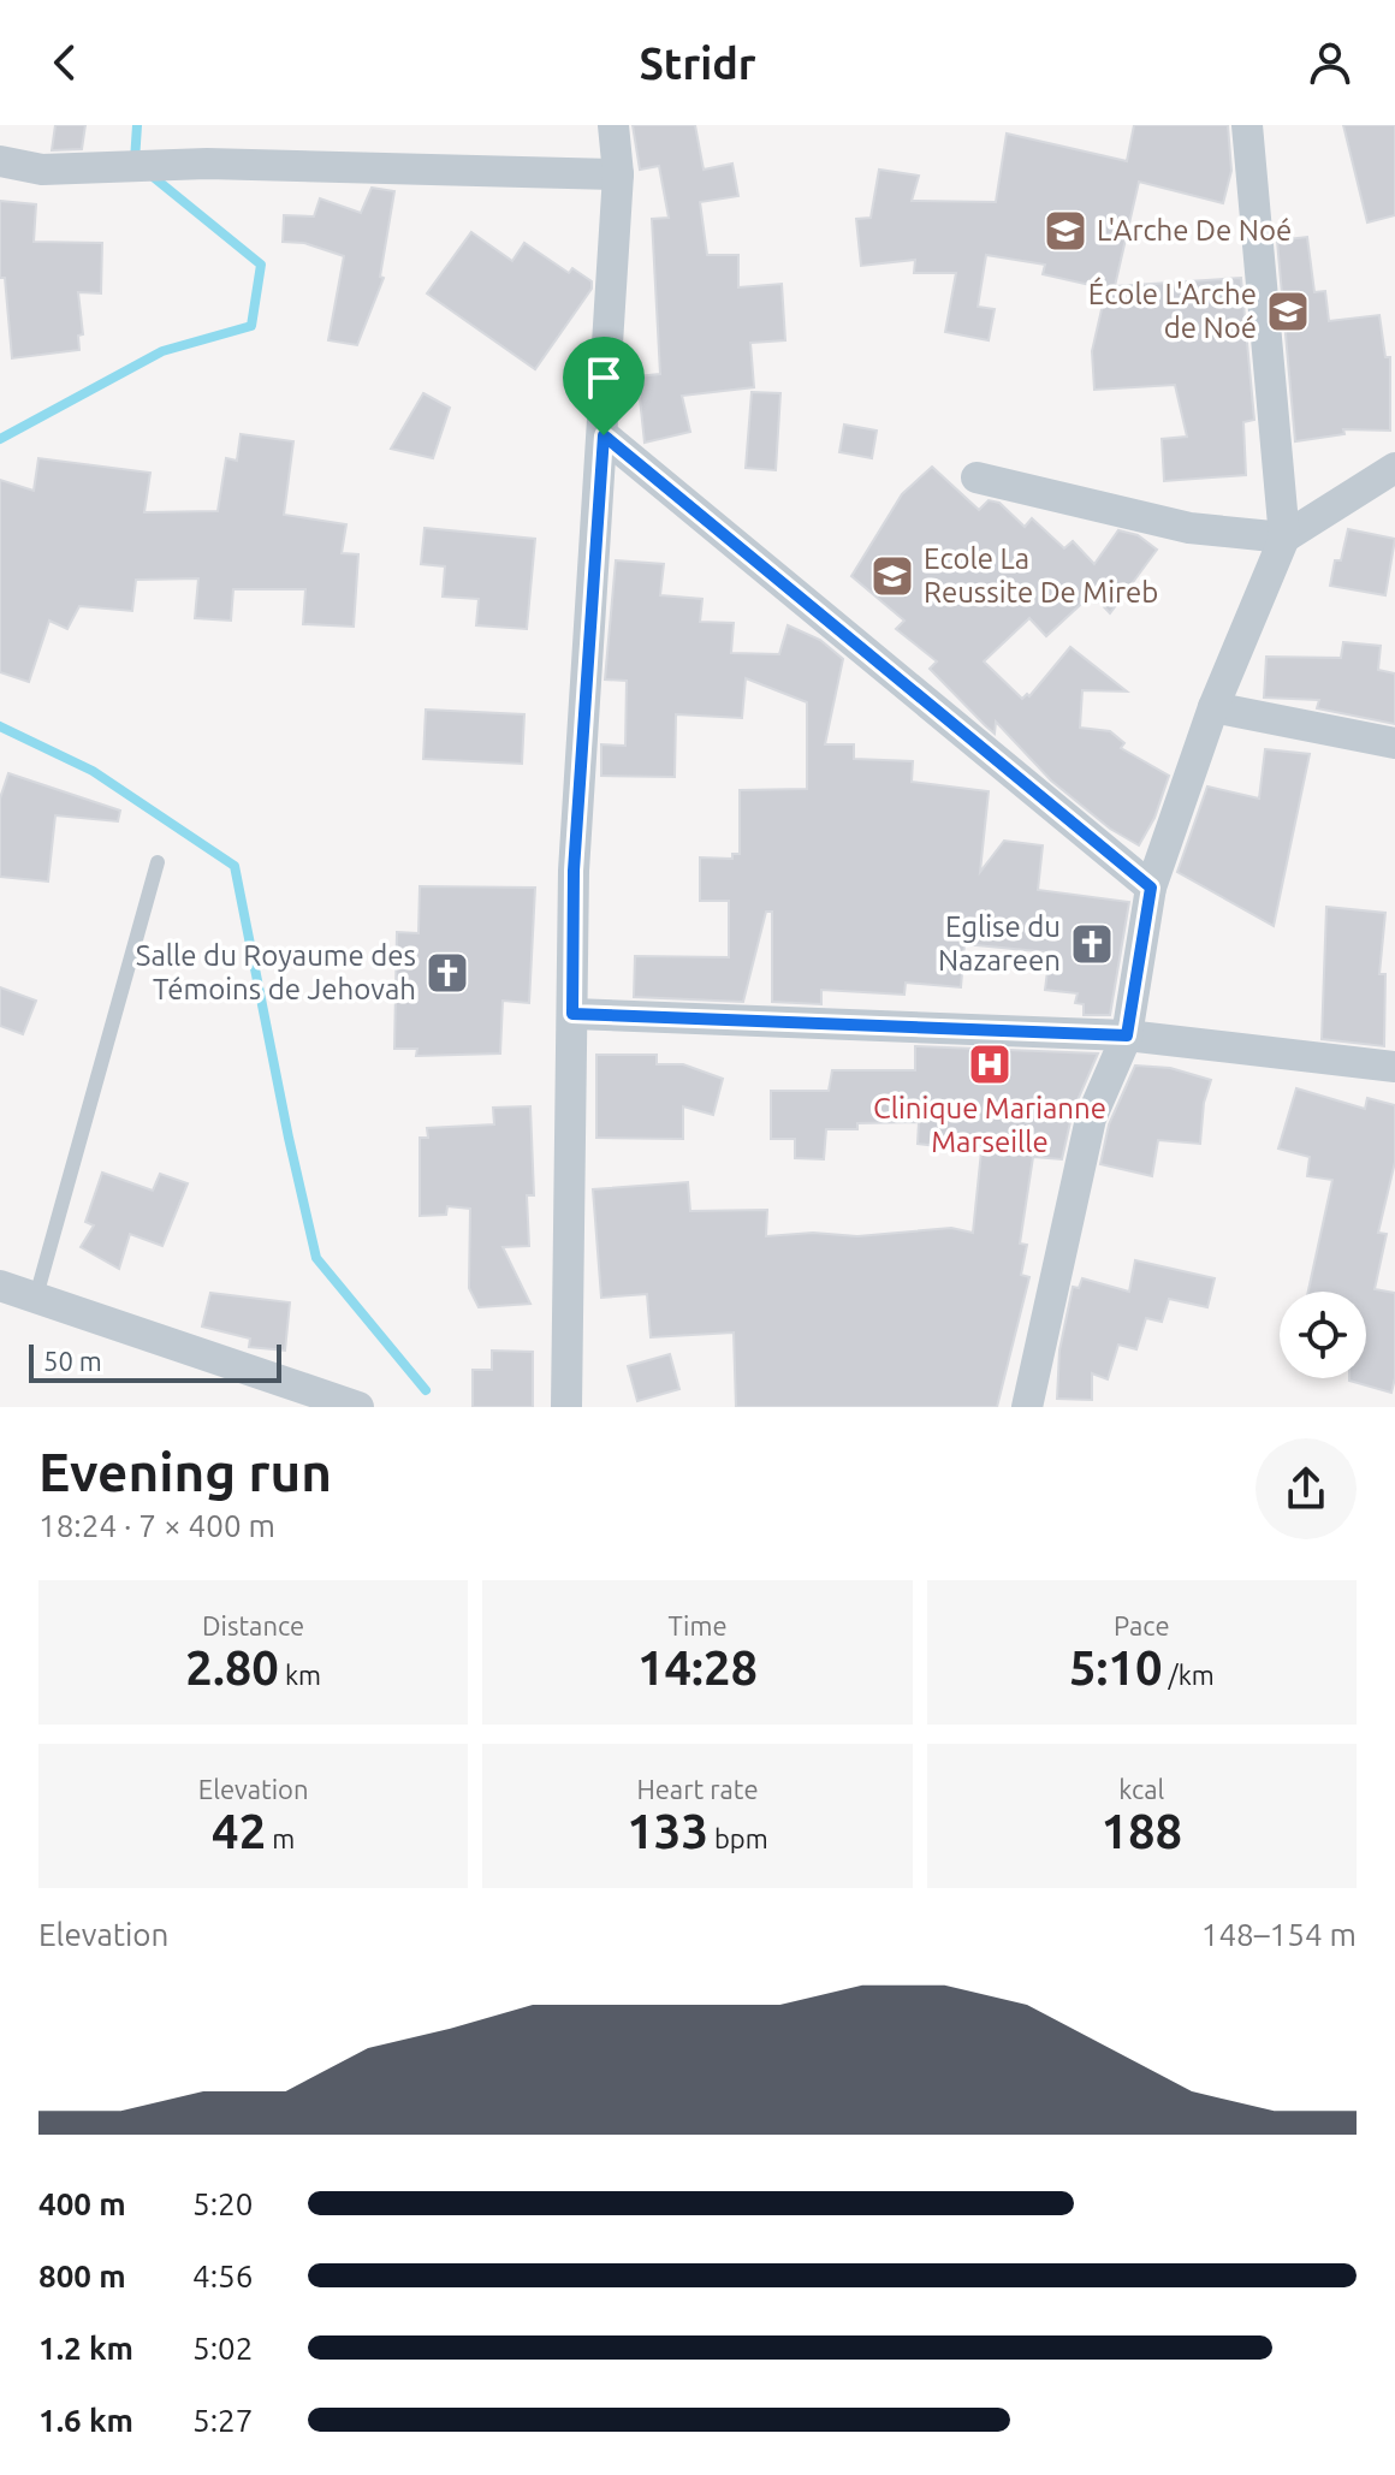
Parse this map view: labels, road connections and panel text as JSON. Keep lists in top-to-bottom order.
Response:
{
  "places": {
    "school or university": ["L'Arche De Noé", "École L'Arche de Noé", "Ecole La Reussite De Mireb"],
    "church": ["Eglise du Nazareen", "Salle du Royaume des Témoins de Jehovah"],
    "hospital": ["Clinique Marianne Marseille"]
  },
  "scale_bar": "50 m",
  "page": {
    "header": "Stridr",
    "scale": "50 m",
    "heading": ["Evening run", "18:24 · 7 × 400 m"],
    "stats": [
      ["Distance", "2.80 km"],
      ["Time", "14:28"],
      ["Pace", "5:10 /km"],
      ["Elevation", "42 m"],
      ["Heart rate", "133 bpm"],
      ["kcal", "188"]
    ],
    "chart": ["Elevation", "148–154 m"],
    "list": [
      {
        "name": "400 m",
        "note": "5:20"
      },
      {
        "name": "800 m",
        "note": "4:56"
      },
      {
        "name": "1.2 km",
        "note": "5:02"
      },
      {
        "name": "1.6 km",
        "note": "5:27"
      }
    ]
  }
}
